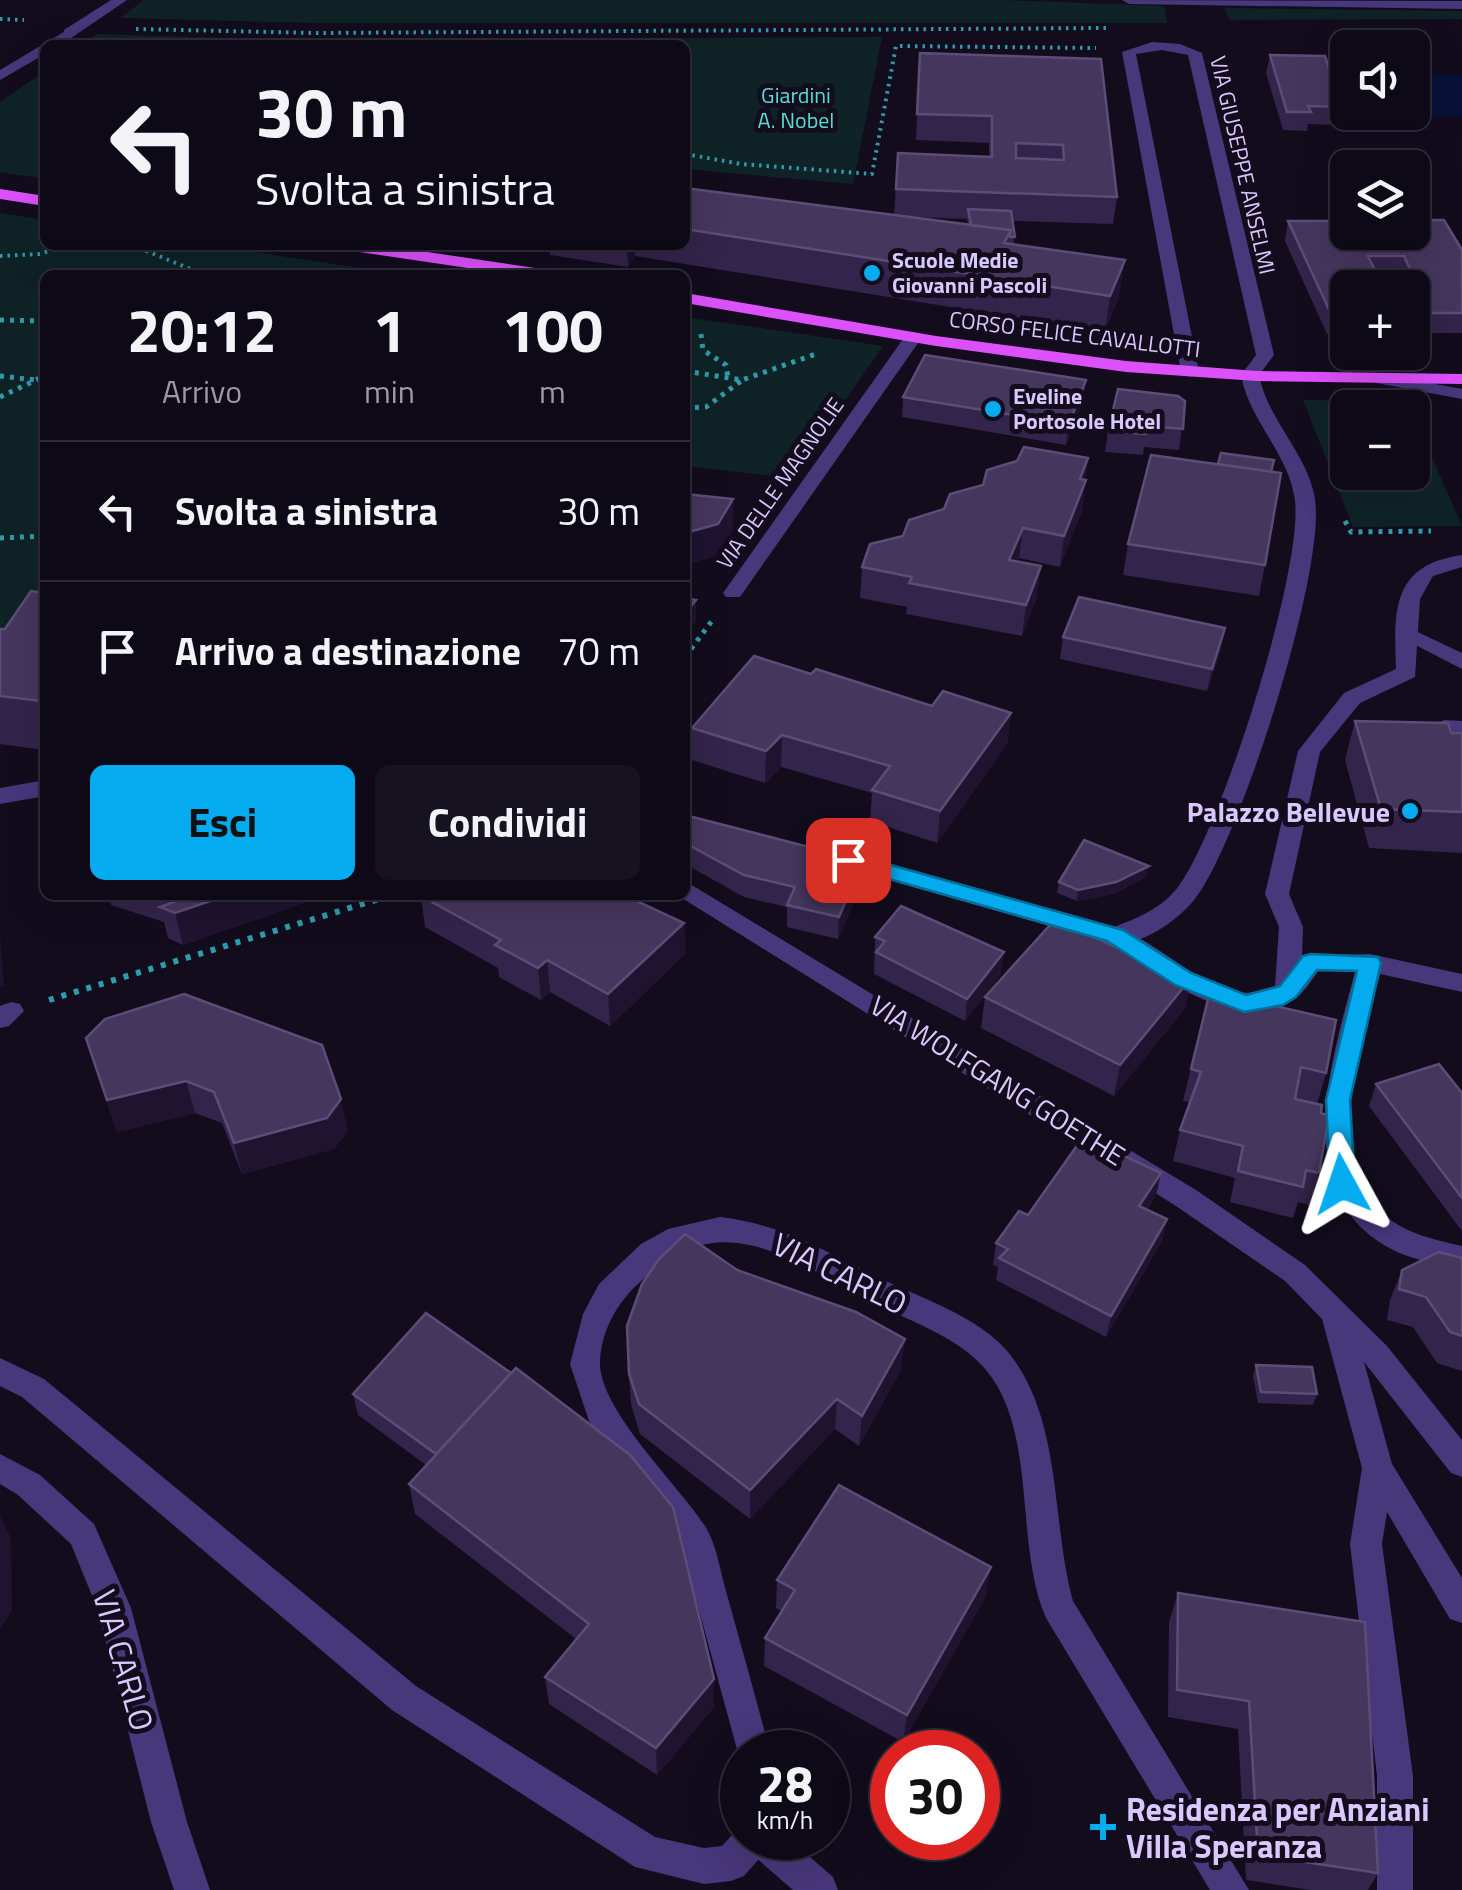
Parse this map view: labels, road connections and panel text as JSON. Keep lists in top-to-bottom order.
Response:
{
  "streets": {
    "main road": ["CORSO FELICE CAVALLOTTI"],
    "street": [
      "VIA GIUSEPPE ANSELMI",
      "VIA DELLE MAGNOLIE",
      "VIA WOLFGANG GOETHE",
      "VIA CARLO"
    ]
  },
  "crossings": [
    ["VIA GIUSEPPE ANSELMI", "CORSO FELICE CAVALLOTTI"],
    ["CORSO FELICE CAVALLOTTI", "VIA DELLE MAGNOLIE"]
  ],
  "parks": ["Giardini A. Nobel"],
  "places": {
    "other": ["Scuole Medie Giovanni Pascoli", "Eveline Portosole Hotel", "Palazzo Bellevue"],
    "health": ["Residenza per Anziani Villa Speranza"]
  },
  "page": {
    "map_buttons": ["+", "−"],
    "turn": ["30 m", "Svolta a sinistra"],
    "eta": [
      "20:12",
      "Arrivo",
      "1",
      "min",
      "100",
      "m"
    ],
    "list": [
      {
        "name": "Svolta a sinistra",
        "value": "30 m"
      },
      {
        "name": "Arrivo a destinazione",
        "value": "70 m"
      }
    ],
    "buttons": ["Esci", "Condividi"],
    "speed": "28 km/h",
    "limit": "30"
  }
}
